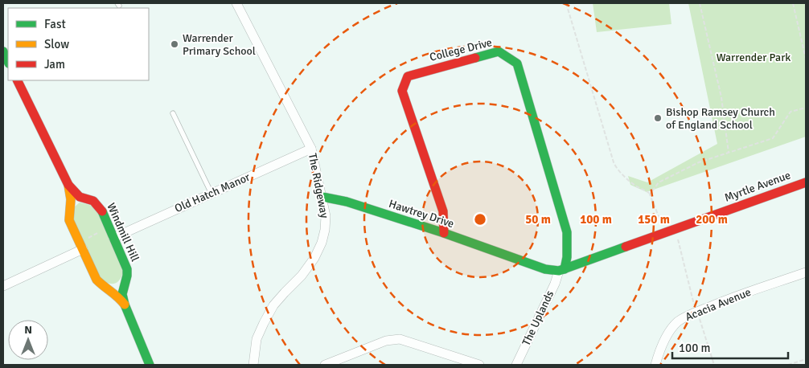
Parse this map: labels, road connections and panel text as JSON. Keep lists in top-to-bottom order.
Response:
{
  "streets": {
    "street": [
      "College Drive",
      "The Ridgeway",
      "Myrtle Avenue",
      "Old Hatch Manor",
      "Hawtrey Drive",
      "Windmill Hill",
      "Acacia Avenue",
      "The Uplands"
    ]
  },
  "crossings": [
    ["College Drive", "Myrtle Avenue"],
    ["College Drive", "Hawtrey Drive"],
    ["College Drive", "The Uplands"],
    ["The Ridgeway", "Old Hatch Manor"],
    ["The Ridgeway", "Hawtrey Drive"],
    ["Myrtle Avenue", "Hawtrey Drive"],
    ["Myrtle Avenue", "The Uplands"],
    ["Old Hatch Manor", "Windmill Hill"],
    ["Hawtrey Drive", "The Uplands"]
  ],
  "parks": ["Warrender Park"],
  "places": ["Warrender Primary School", "Bishop Ramsey Church of England School"],
  "legend": ["Fast", "Slow", "Jam"],
  "scale_bar": "100 m",
  "north": "top",
  "rings": [
    "50 m",
    "100 m",
    "150 m",
    "200 m"
  ]
}
